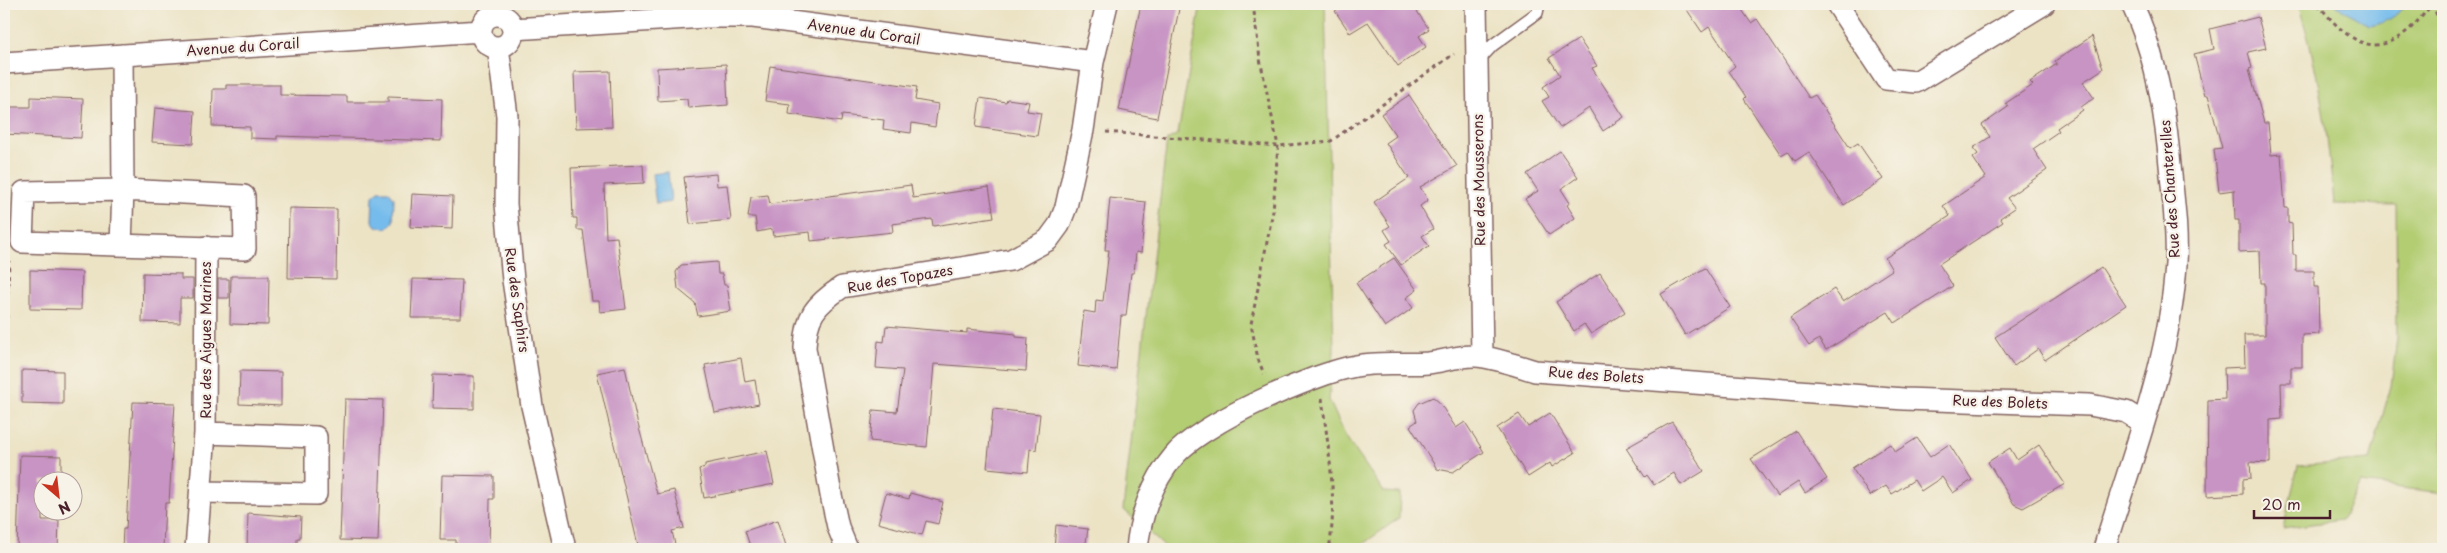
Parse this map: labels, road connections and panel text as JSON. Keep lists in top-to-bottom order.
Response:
{
  "streets": {
    "street": [
      "Avenue du Corail",
      "Rue des Mousserons",
      "Rue des Chanterelles",
      "Rue des Topazes",
      "Rue des Saphirs",
      "Rue des Aigues Marines",
      "Rue des Bolets"
    ]
  },
  "crossings": [
    ["Avenue du Corail", "Rue des Topazes"],
    ["Avenue du Corail", "Rue des Saphirs"],
    ["Rue des Mousserons", "Rue des Bolets"],
    ["Rue des Chanterelles", "Rue des Bolets"]
  ],
  "scale_bar": "20 m",
  "north": "bottom right"
}
